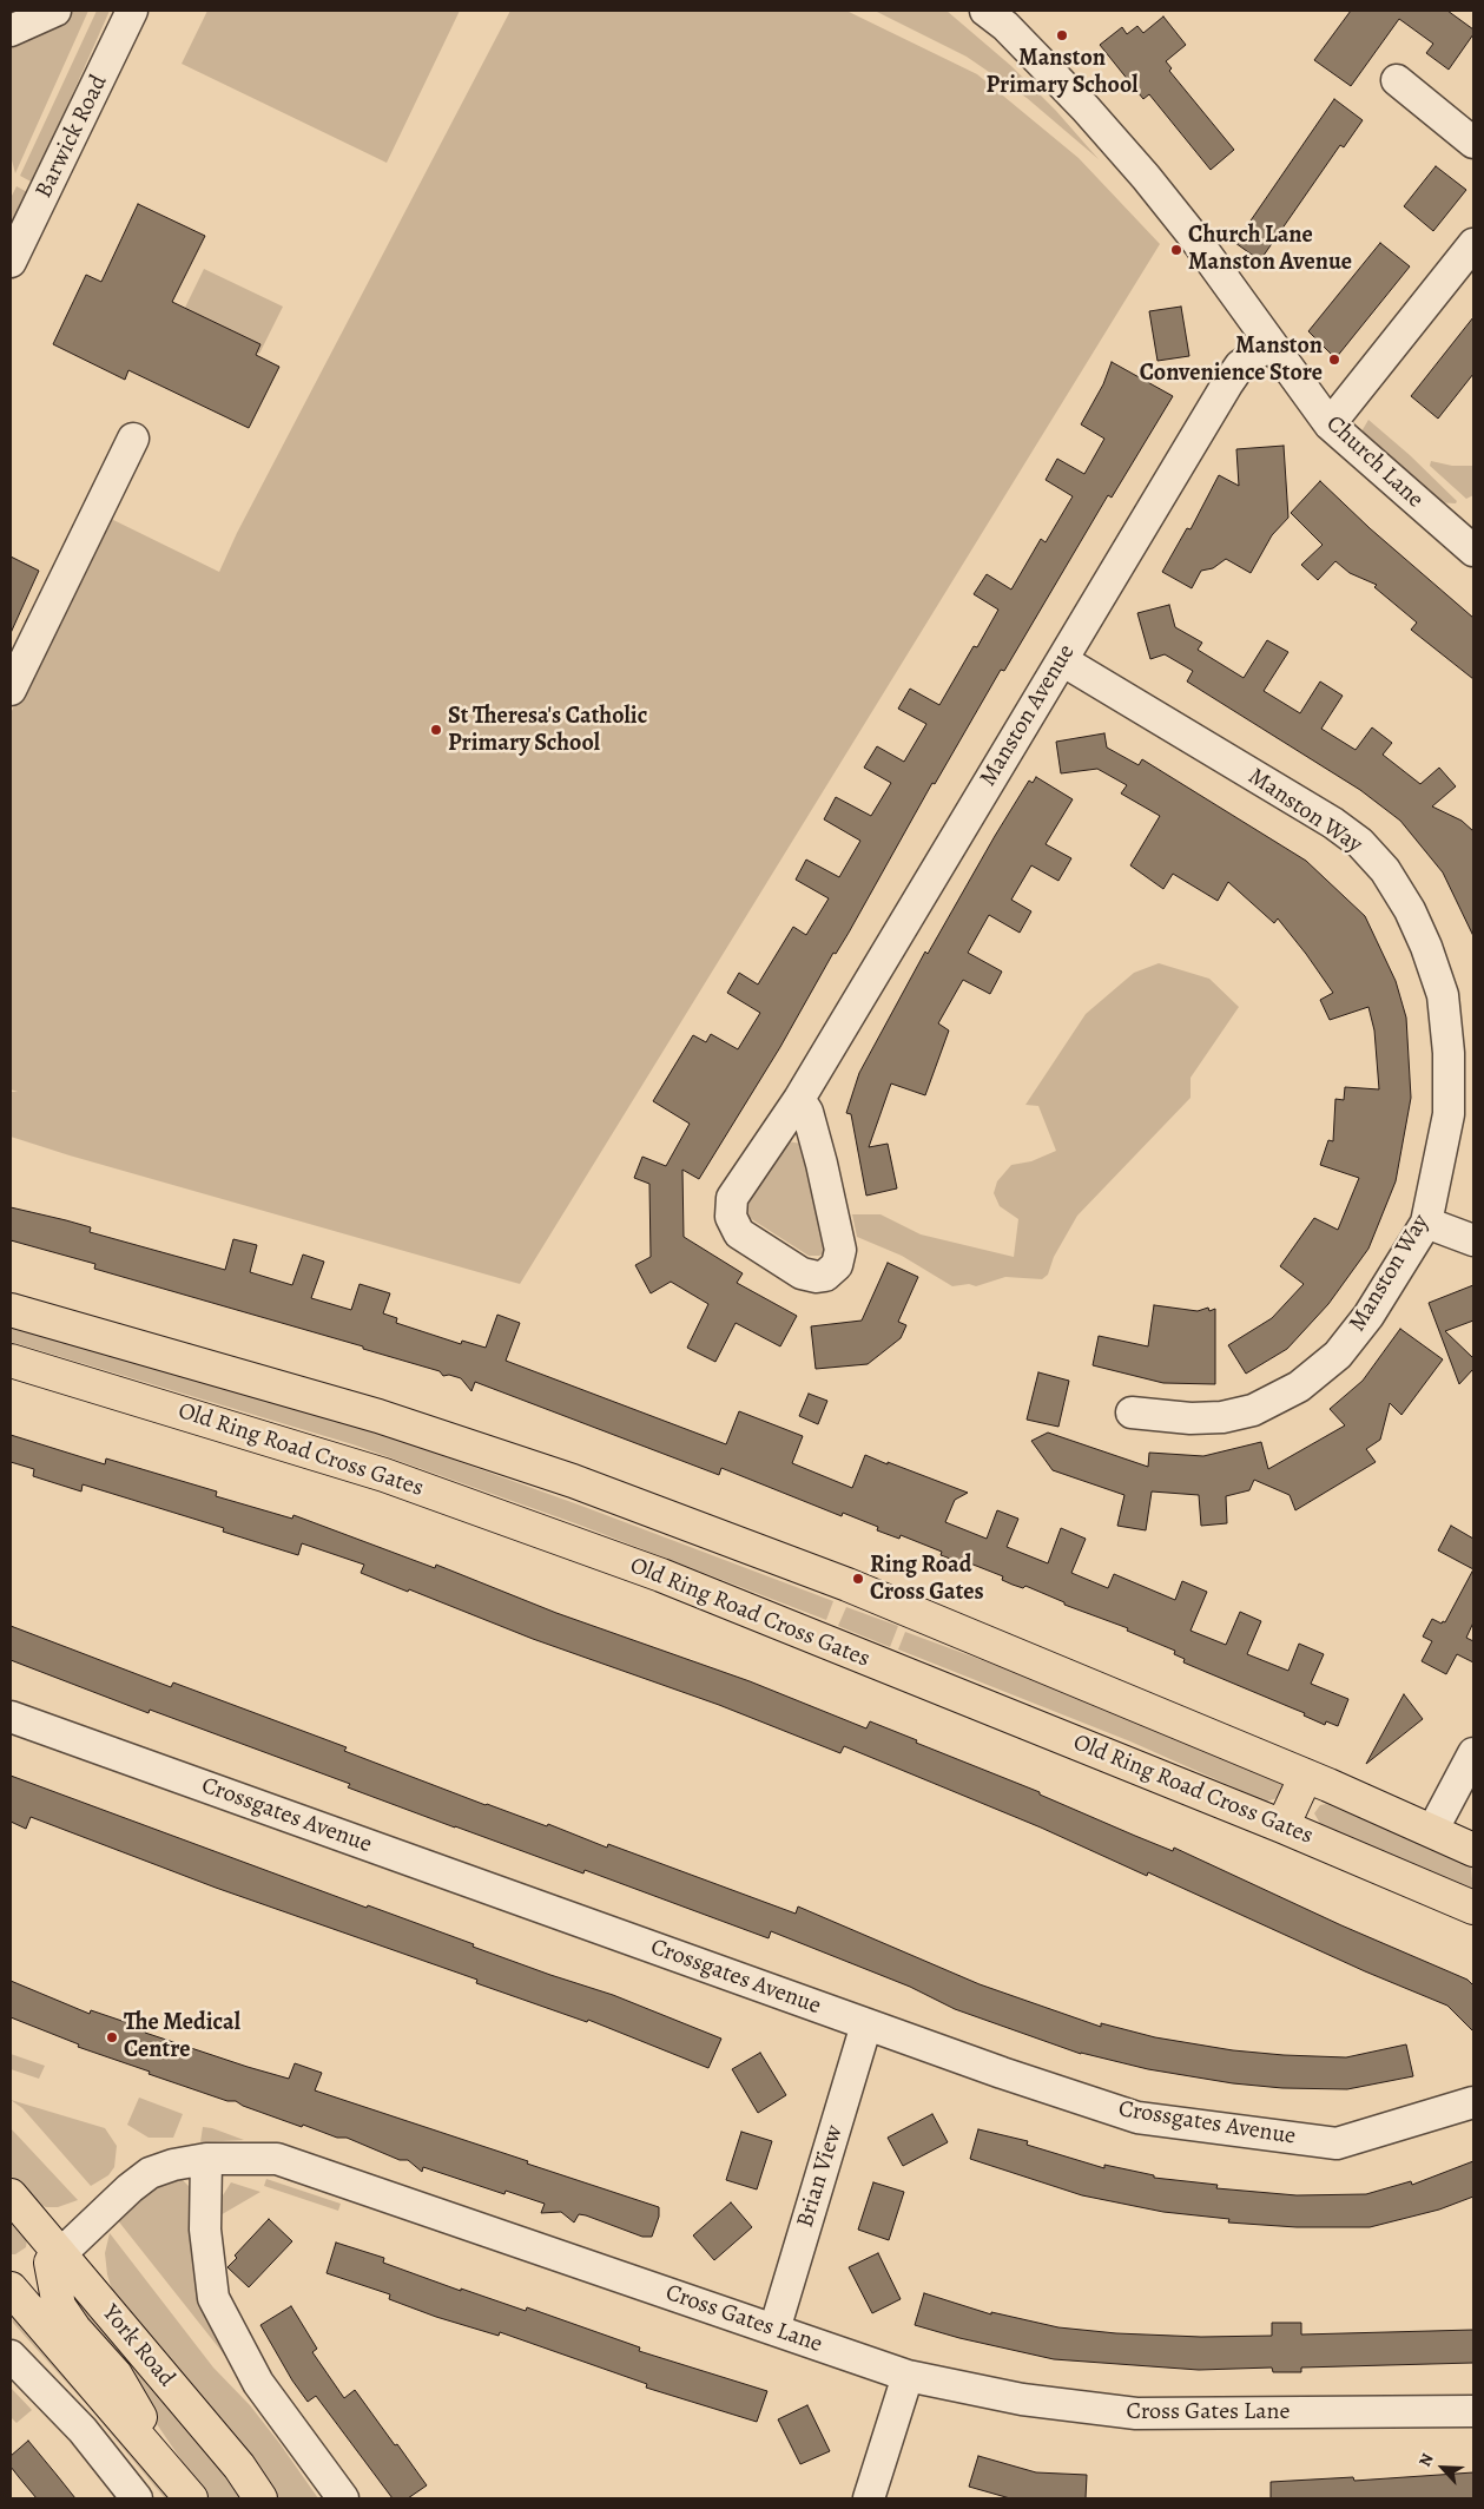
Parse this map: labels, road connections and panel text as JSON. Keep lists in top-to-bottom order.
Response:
{
  "streets": {
    "main road": ["Old Ring Road Cross Gates", "York Road"],
    "street": [
      "Barwick Road",
      "Church Lane",
      "Manston Avenue",
      "Manston Way",
      "Crossgates Avenue",
      "Brian View",
      "Cross Gates Lane"
    ]
  },
  "crossings": [
    ["Church Lane", "Manston Avenue"],
    ["Manston Avenue", "Manston Way"],
    ["Crossgates Avenue", "Brian View"],
    ["Brian View", "Cross Gates Lane"],
    ["Cross Gates Lane", "York Road"]
  ],
  "places": [
    "Manston Primary School",
    "Church Lane Manston Avenue",
    "Manston Convenience Store",
    "St Theresa's Catholic Primary School",
    "Ring Road Cross Gates",
    "The Medical Centre"
  ],
  "north": "top left"
}
